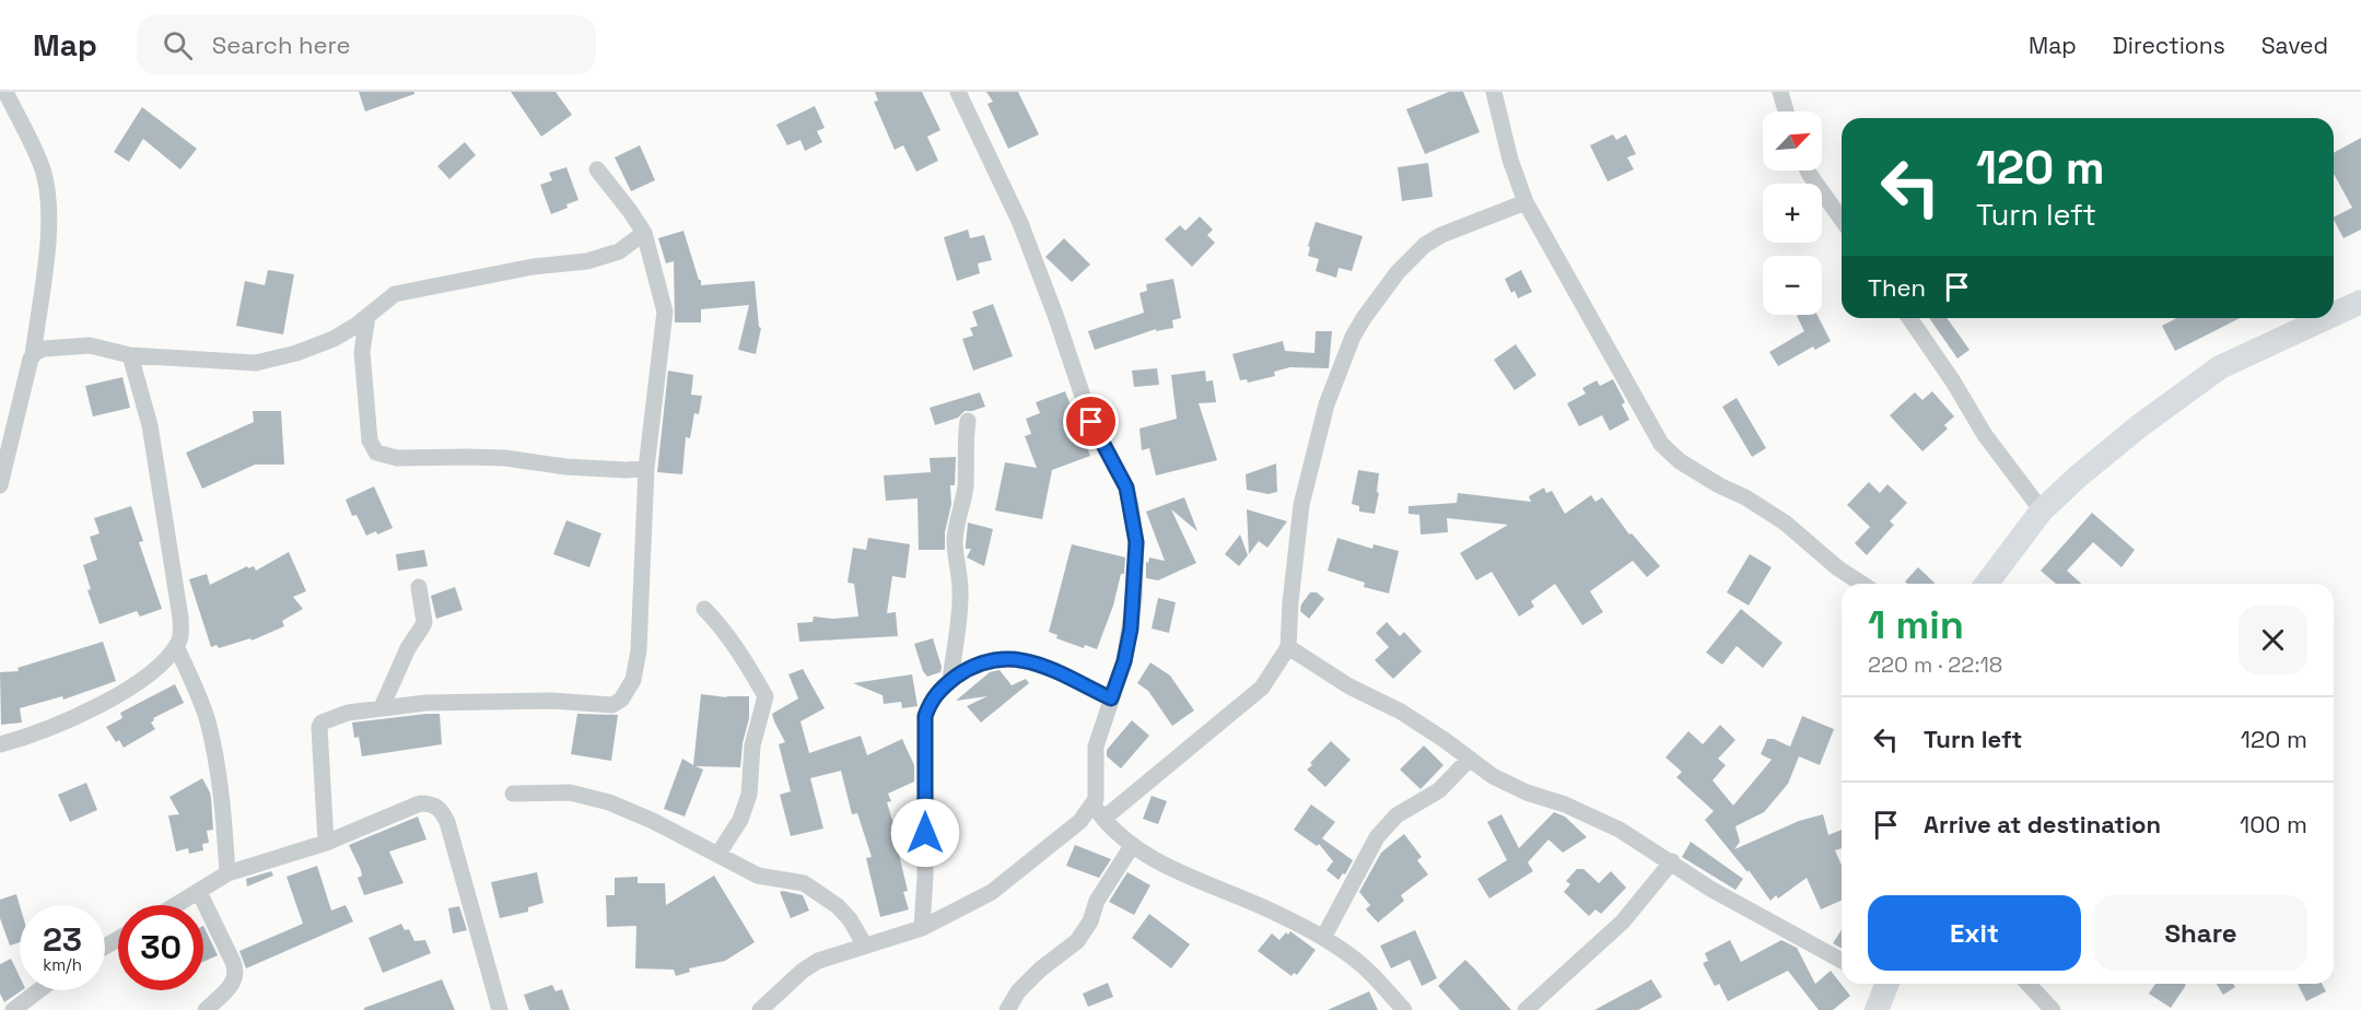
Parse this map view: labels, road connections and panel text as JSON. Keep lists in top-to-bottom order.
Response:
{
  "north": "top right",
  "page": {
    "header": "Map",
    "search": "Search here",
    "nav": ["Map", "Directions", "Saved"],
    "map_buttons": ["+", "−"],
    "turn": ["120 m", "Turn left"],
    "then": "Then",
    "heading": ["1 min", "220 m · 22:18"],
    "list": [
      {
        "name": "Turn left",
        "value": "120 m"
      },
      {
        "name": "Arrive at destination",
        "value": "100 m"
      }
    ],
    "buttons": ["Exit", "Share"],
    "speed": "23 km/h",
    "limit": "30"
  }
}
